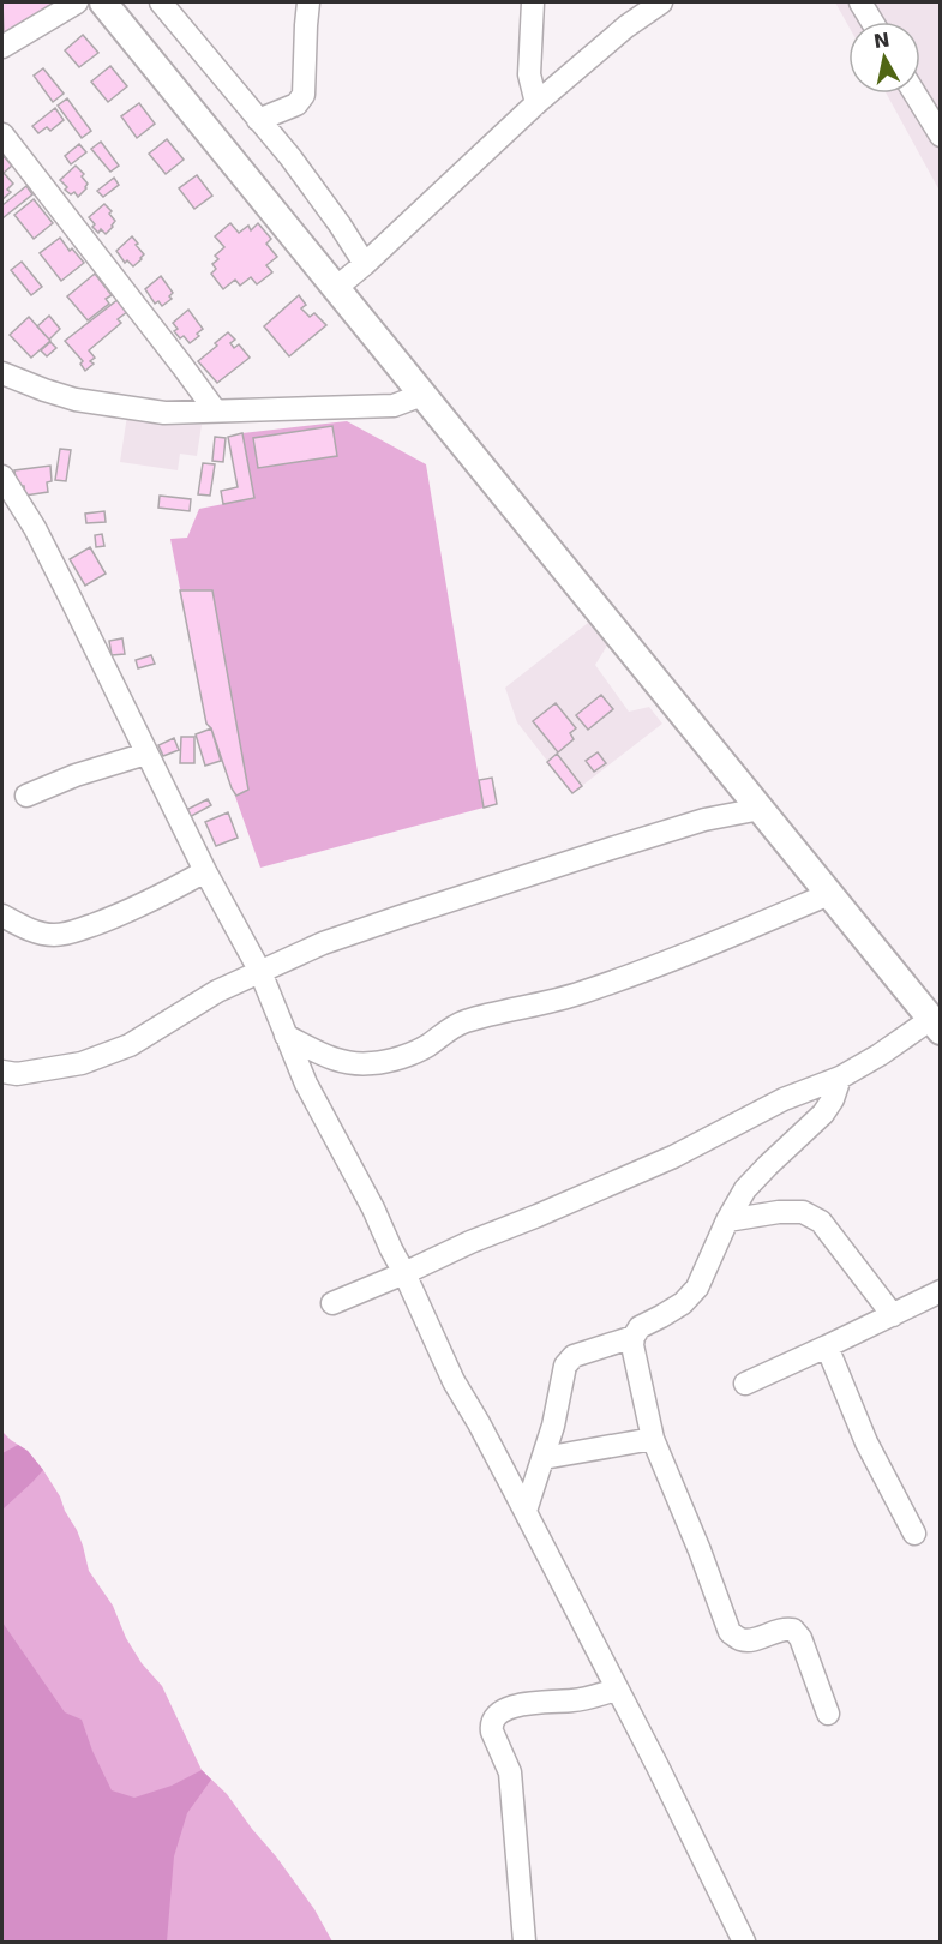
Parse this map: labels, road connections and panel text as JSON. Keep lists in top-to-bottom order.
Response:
{
  "north": "top"
}
